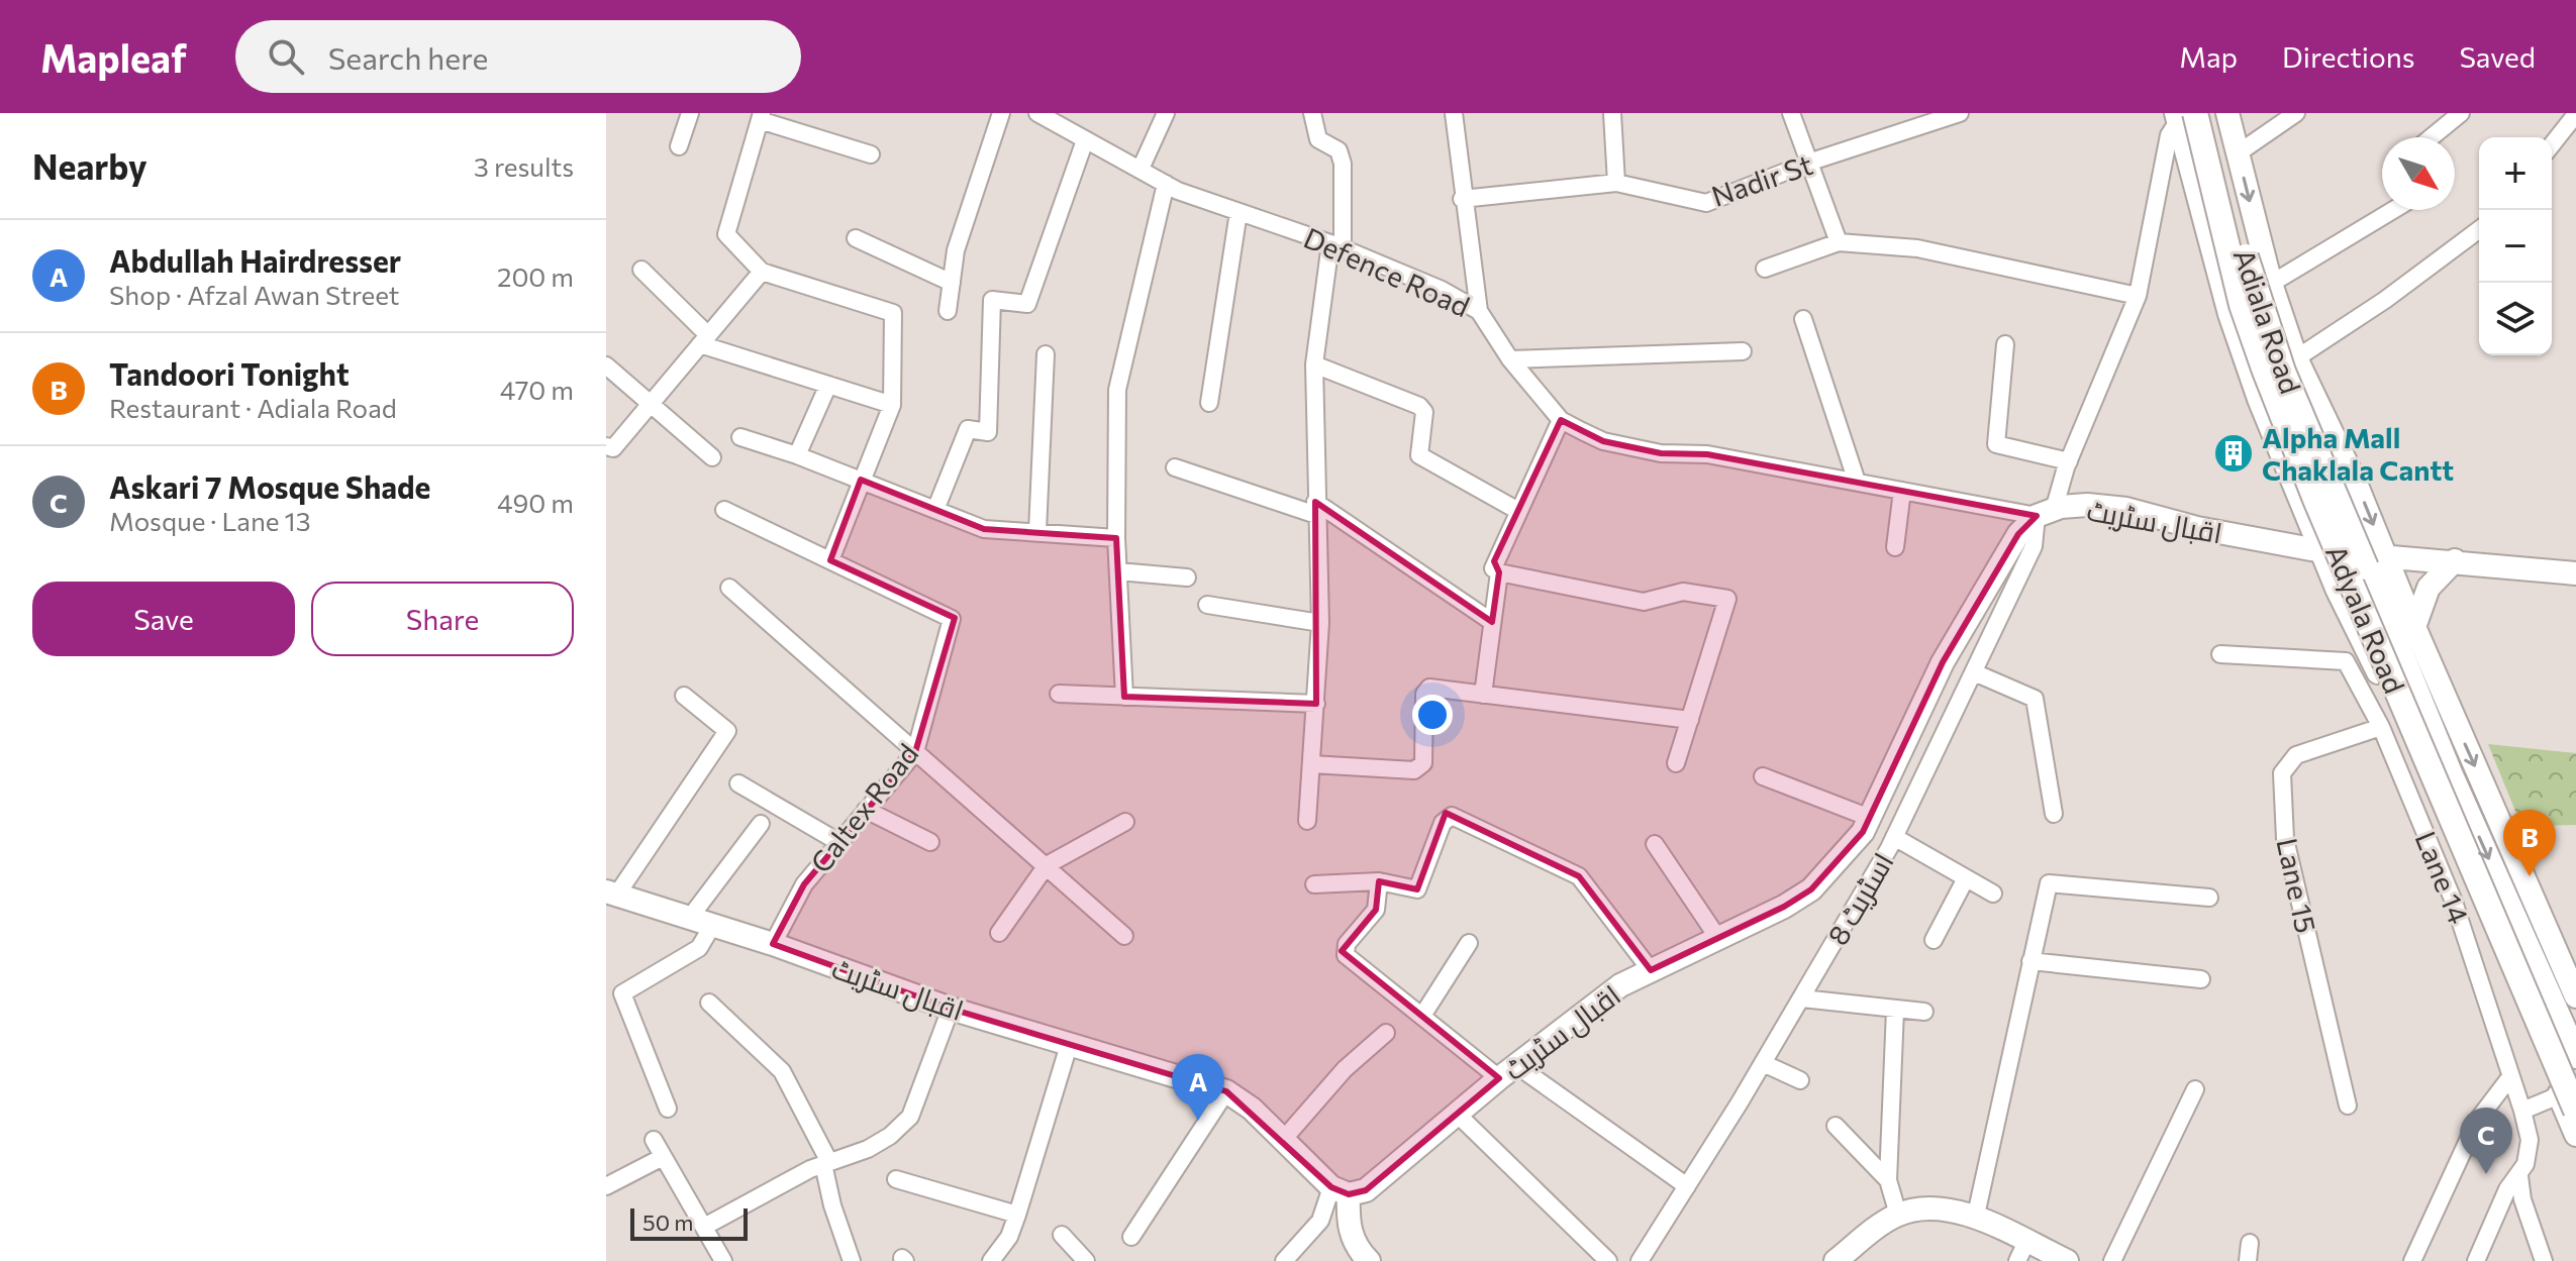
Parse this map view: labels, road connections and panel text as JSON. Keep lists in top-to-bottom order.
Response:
{
  "streets": {
    "main road": ["Adiala Road", "Adyala Road"],
    "street": [
      "Nadir St",
      "Defence Road",
      "اقبال سٹریٹ",
      "Caltex Road",
      "Lane 14",
      "Lane 15",
      "اسٹریٹ 8"
    ]
  },
  "crossings": [
    ["Defence Road", "اقبال سٹریٹ"],
    ["Defence Road", "اسٹریٹ 8"],
    ["اقبال سٹریٹ", "Caltex Road"],
    ["اقبال سٹریٹ", "اسٹریٹ 8"],
    ["Adyala Road", "اسٹریٹ 8"],
    ["Lane 14", "Lane 15"]
  ],
  "one_way": ["Adiala Road"],
  "places": {
    "building": ["Alpha Mall Chaklala Cantt"]
  },
  "scale_bar": "50 m",
  "north": "bottom right",
  "page": {
    "header": "Mapleaf",
    "search": "Search here",
    "nav": ["Map", "Directions", "Saved"],
    "heading": ["Nearby", "3 results"],
    "map_buttons": ["+", "−"],
    "list": [
      {
        "mark": "A",
        "name": "Abdullah Hairdresser",
        "note": "Shop · Afzal Awan Street",
        "value": "200 m"
      },
      {
        "mark": "B",
        "name": "Tandoori Tonight",
        "note": "Restaurant · Adiala Road",
        "value": "470 m"
      },
      {
        "mark": "C",
        "name": "Askari 7 Mosque Shade",
        "note": "Mosque · Lane 13",
        "value": "490 m"
      }
    ],
    "buttons": ["Save", "Share"],
    "pins": ["B", "A", "C"],
    "scale": "50 m"
  }
}
